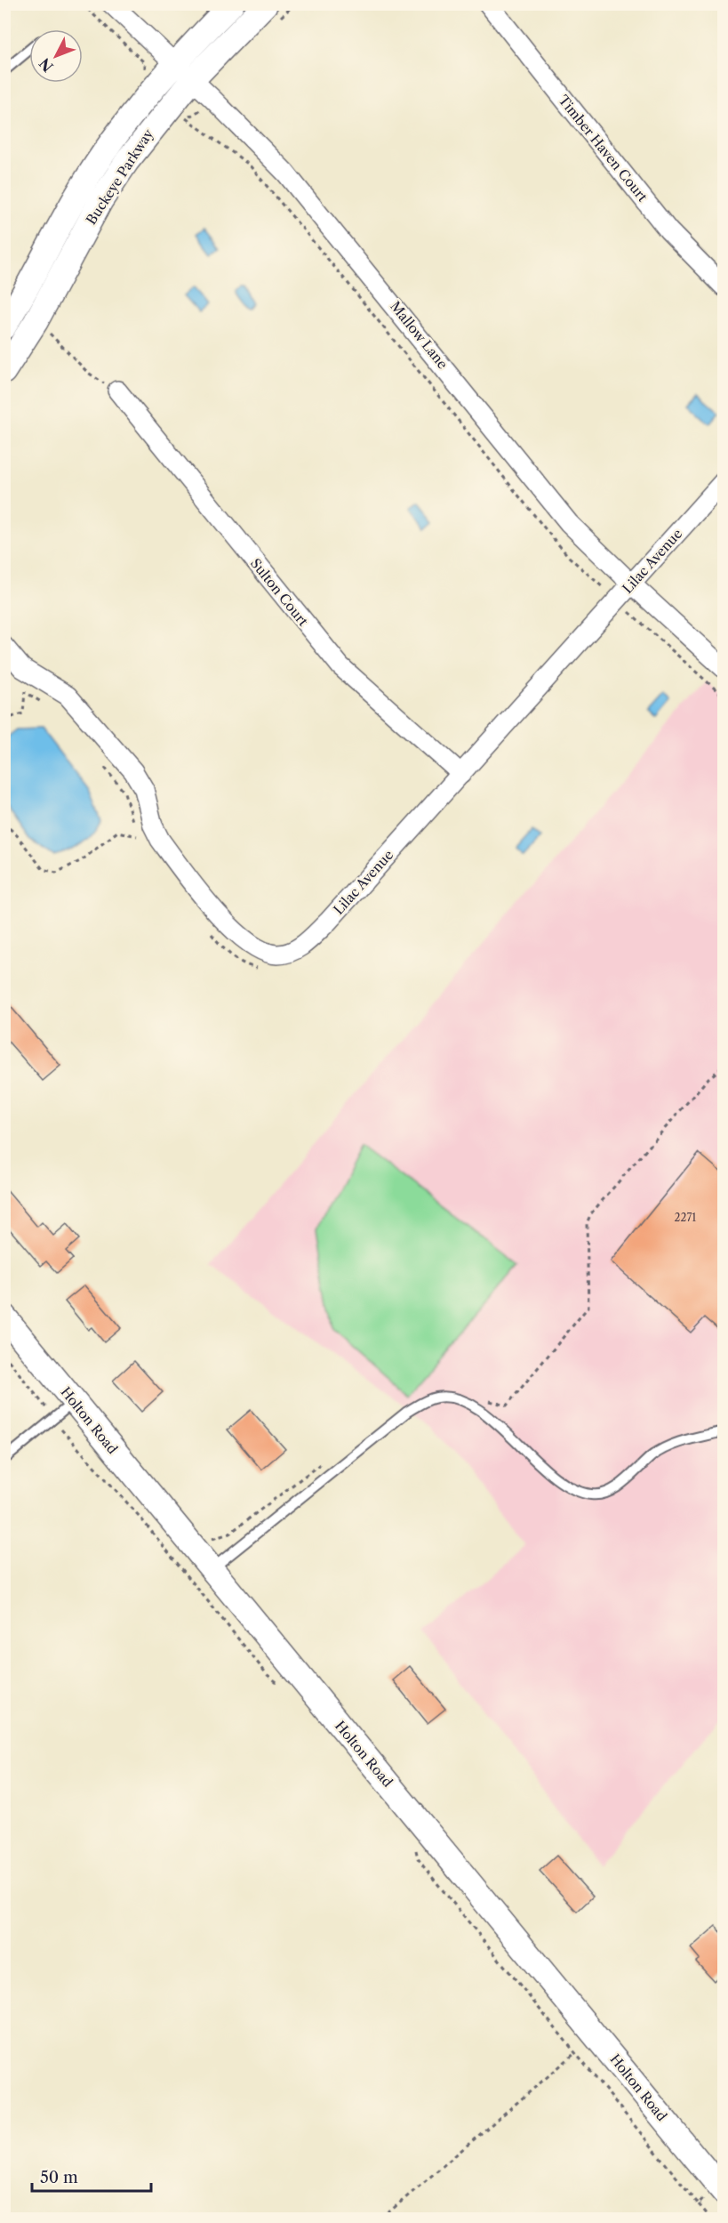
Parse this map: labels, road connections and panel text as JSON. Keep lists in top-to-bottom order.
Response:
{
  "streets": {
    "street": [
      "Timber Haven Court",
      "Buckeye Parkway",
      "Mallow Lane",
      "Lilac Avenue",
      "Sulton Court",
      "Holton Road"
    ]
  },
  "crossings": [
    ["Buckeye Parkway", "Mallow Lane"],
    ["Mallow Lane", "Lilac Avenue"],
    ["Lilac Avenue", "Sulton Court"]
  ],
  "house_numbers": ["2271"],
  "scale_bar": "50 m",
  "north": "bottom left"
}
